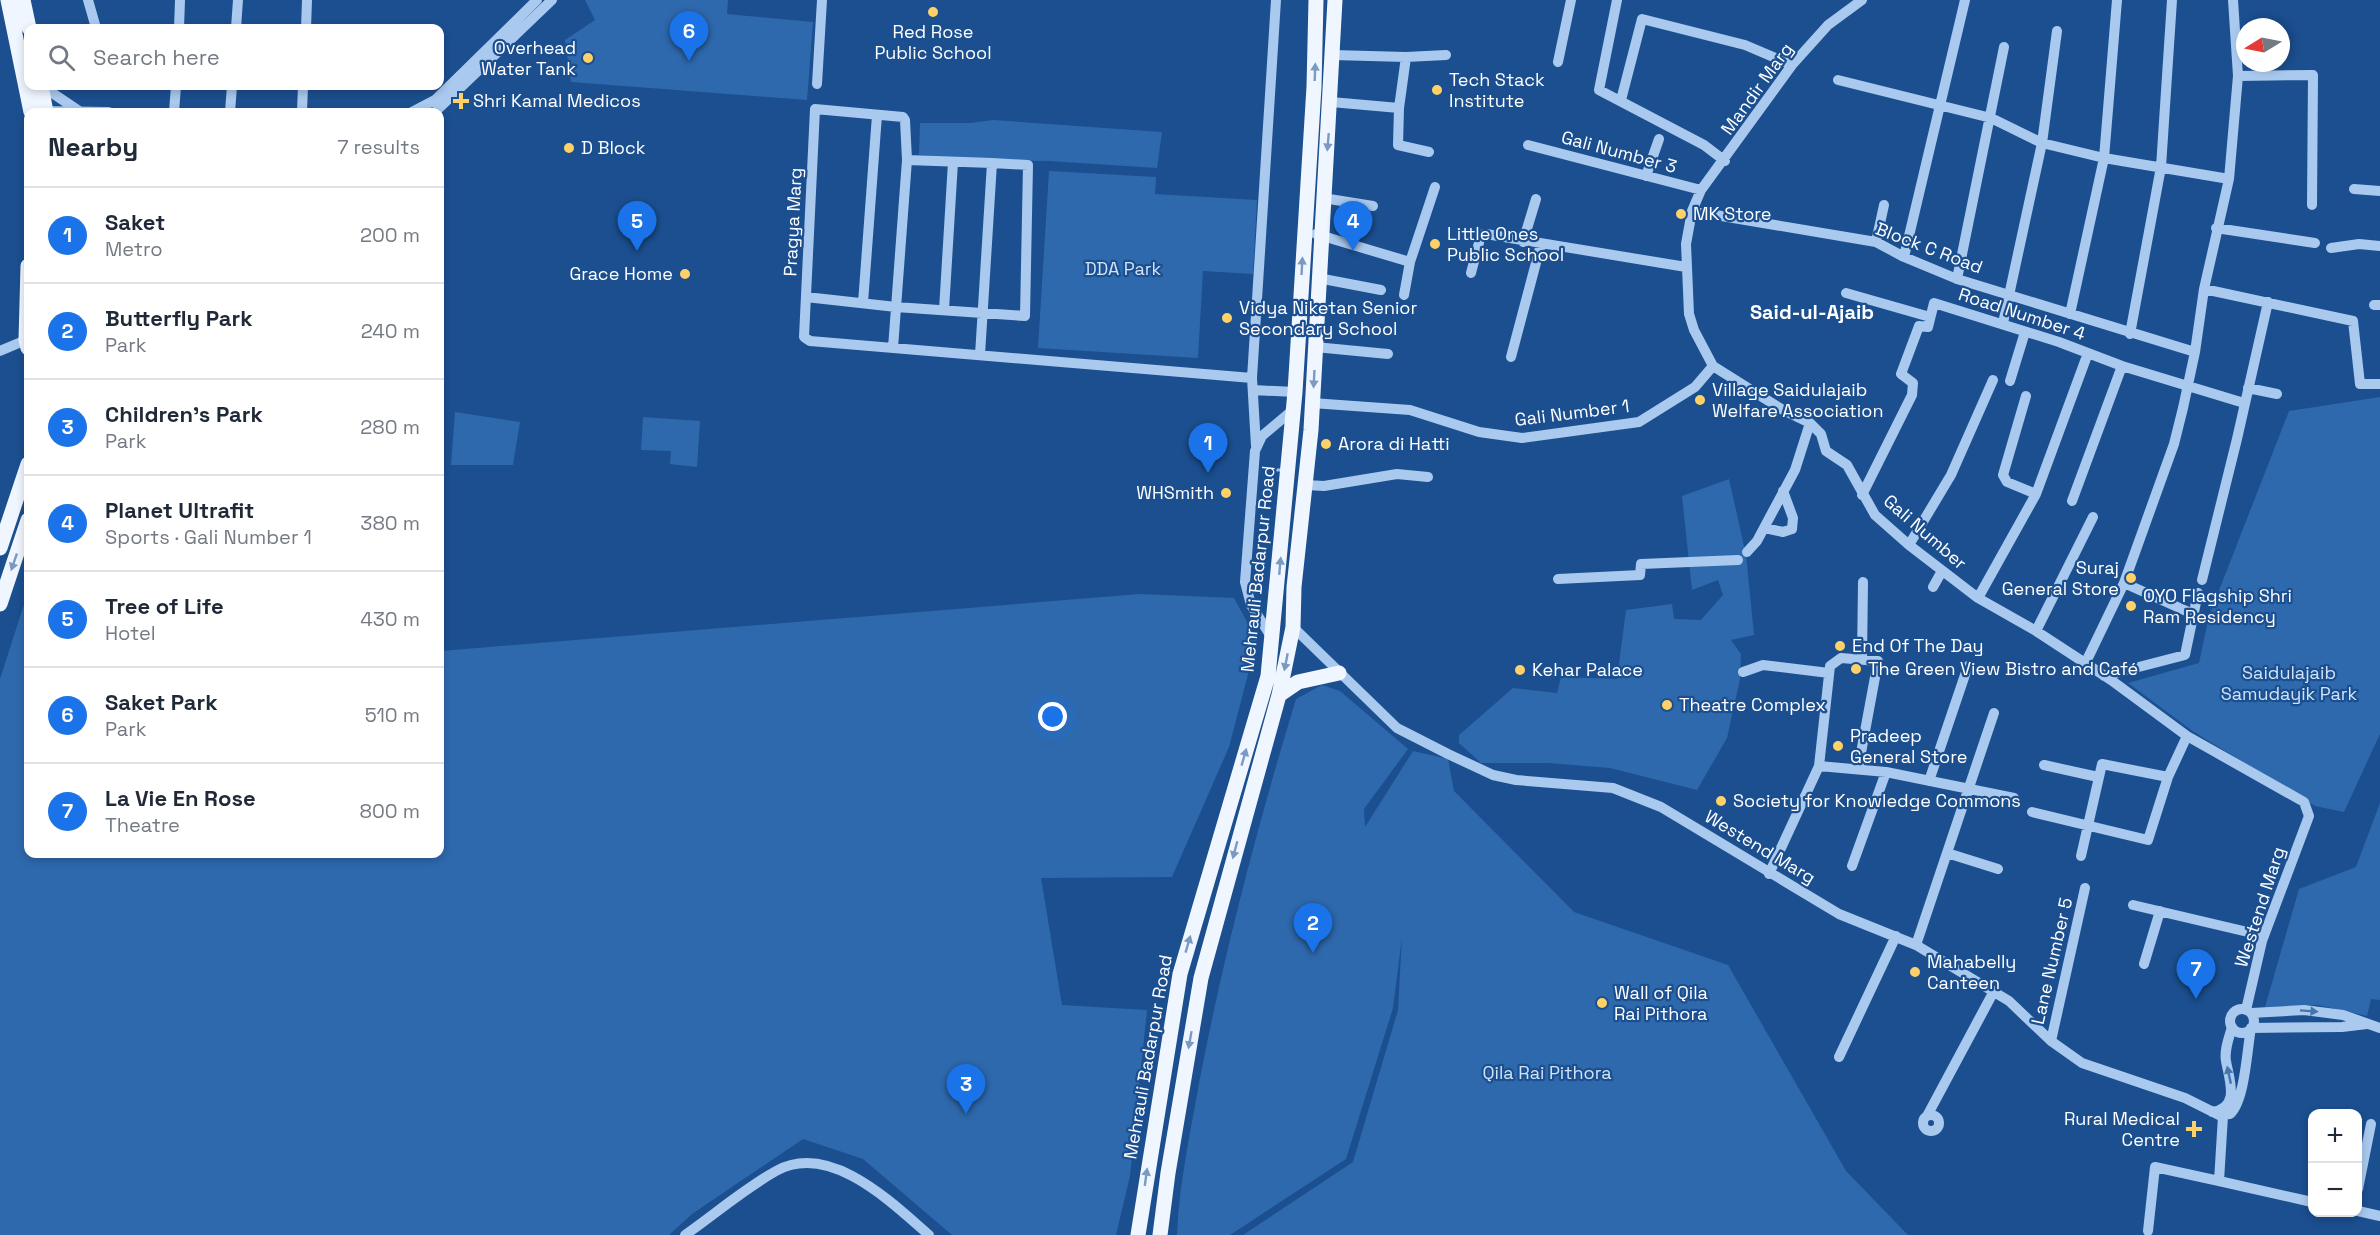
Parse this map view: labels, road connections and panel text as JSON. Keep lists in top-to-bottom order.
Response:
{
  "streets": {
    "main road": ["Mehrauli Badarpur Road"],
    "street": [
      "Mandir Marg",
      "Gali Number 3",
      "Pragya Marg",
      "Block C Road",
      "Road Number 4",
      "Gali Number 1",
      "Gali Number",
      "Westend Marg",
      "Lane Number 5"
    ]
  },
  "crossings": [
    ["Mandir Marg", "Gali Number 3"],
    ["Mandir Marg", "Block C Road"],
    ["Road Number 4", "Gali Number"],
    ["Gali Number 1", "Mehrauli Badarpur Road"],
    ["Gali Number", "Westend Marg"],
    ["Mehrauli Badarpur Road", "Westend Marg"],
    ["Westend Marg", "Lane Number 5"]
  ],
  "districts": ["Said-ul-Ajaib"],
  "parks": ["DDA Park", "Saidulajaib Samudayik Park", "Qila Rai Pithora"],
  "places": {
    "other": [
      "Red Rose Public School",
      "Overhead Water Tank",
      "Tech Stack Institute",
      "D Block",
      "MK Store",
      "Little Ones Public School",
      "Grace Home",
      "Vidya Niketan Senior Secondary School",
      "Village Saidulajaib Welfare Association",
      "Arora di Hatti",
      "WHSmith",
      "Suraj General Store",
      "OYO Flagship Shri Ram Residency",
      "End Of The Day",
      "The Green View Bistro and Café",
      "Kehar Palace",
      "Theatre Complex",
      "Pradeep General Store",
      "Society for Knowledge Commons",
      "Mahabelly Canteen",
      "Wall of Qila Rai Pithora"
    ],
    "health": ["Shri Kamal Medicos", "Rural Medical Centre"]
  },
  "north": "left",
  "page": {
    "pins": [
      "6",
      "4",
      "5",
      "1",
      "2",
      "7",
      "3"
    ],
    "search": "Search here",
    "heading": ["Nearby", "7 results"],
    "list": [
      {
        "mark": "1",
        "name": "Saket",
        "note": "Metro",
        "value": "200 m"
      },
      {
        "mark": "2",
        "name": "Butterfly Park",
        "note": "Park",
        "value": "240 m"
      },
      {
        "mark": "3",
        "name": "Children's Park",
        "note": "Park",
        "value": "280 m"
      },
      {
        "mark": "4",
        "name": "Planet Ultrafit",
        "note": "Sports · Gali Number 1",
        "value": "380 m"
      },
      {
        "mark": "5",
        "name": "Tree of Life",
        "note": "Hotel",
        "value": "430 m"
      },
      {
        "mark": "6",
        "name": "Saket Park",
        "note": "Park",
        "value": "510 m"
      },
      {
        "mark": "7",
        "name": "La Vie En Rose",
        "note": "Theatre",
        "value": "800 m"
      }
    ],
    "map_buttons": ["+", "−"]
  }
}
